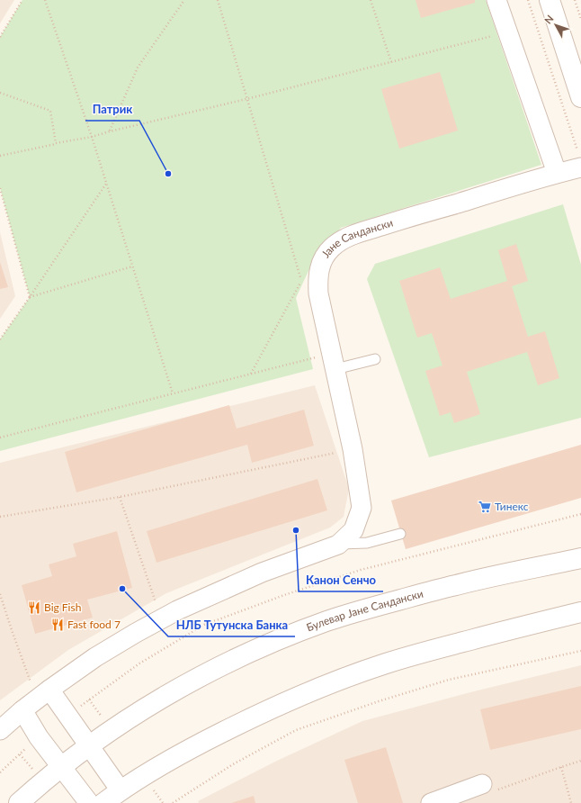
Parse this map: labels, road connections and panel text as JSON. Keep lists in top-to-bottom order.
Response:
{
  "streets": {
    "street": ["Јане Сандански", "Булевар Јане Сандански"]
  },
  "places": {
    "other": ["Патрик", "Канон Сенчо", "НЛБ Тутунска Банка"],
    "supermarket": ["Тинекс"],
    "restaurant": ["Big Fish", "Fast food 7"]
  },
  "north": "top left"
}
